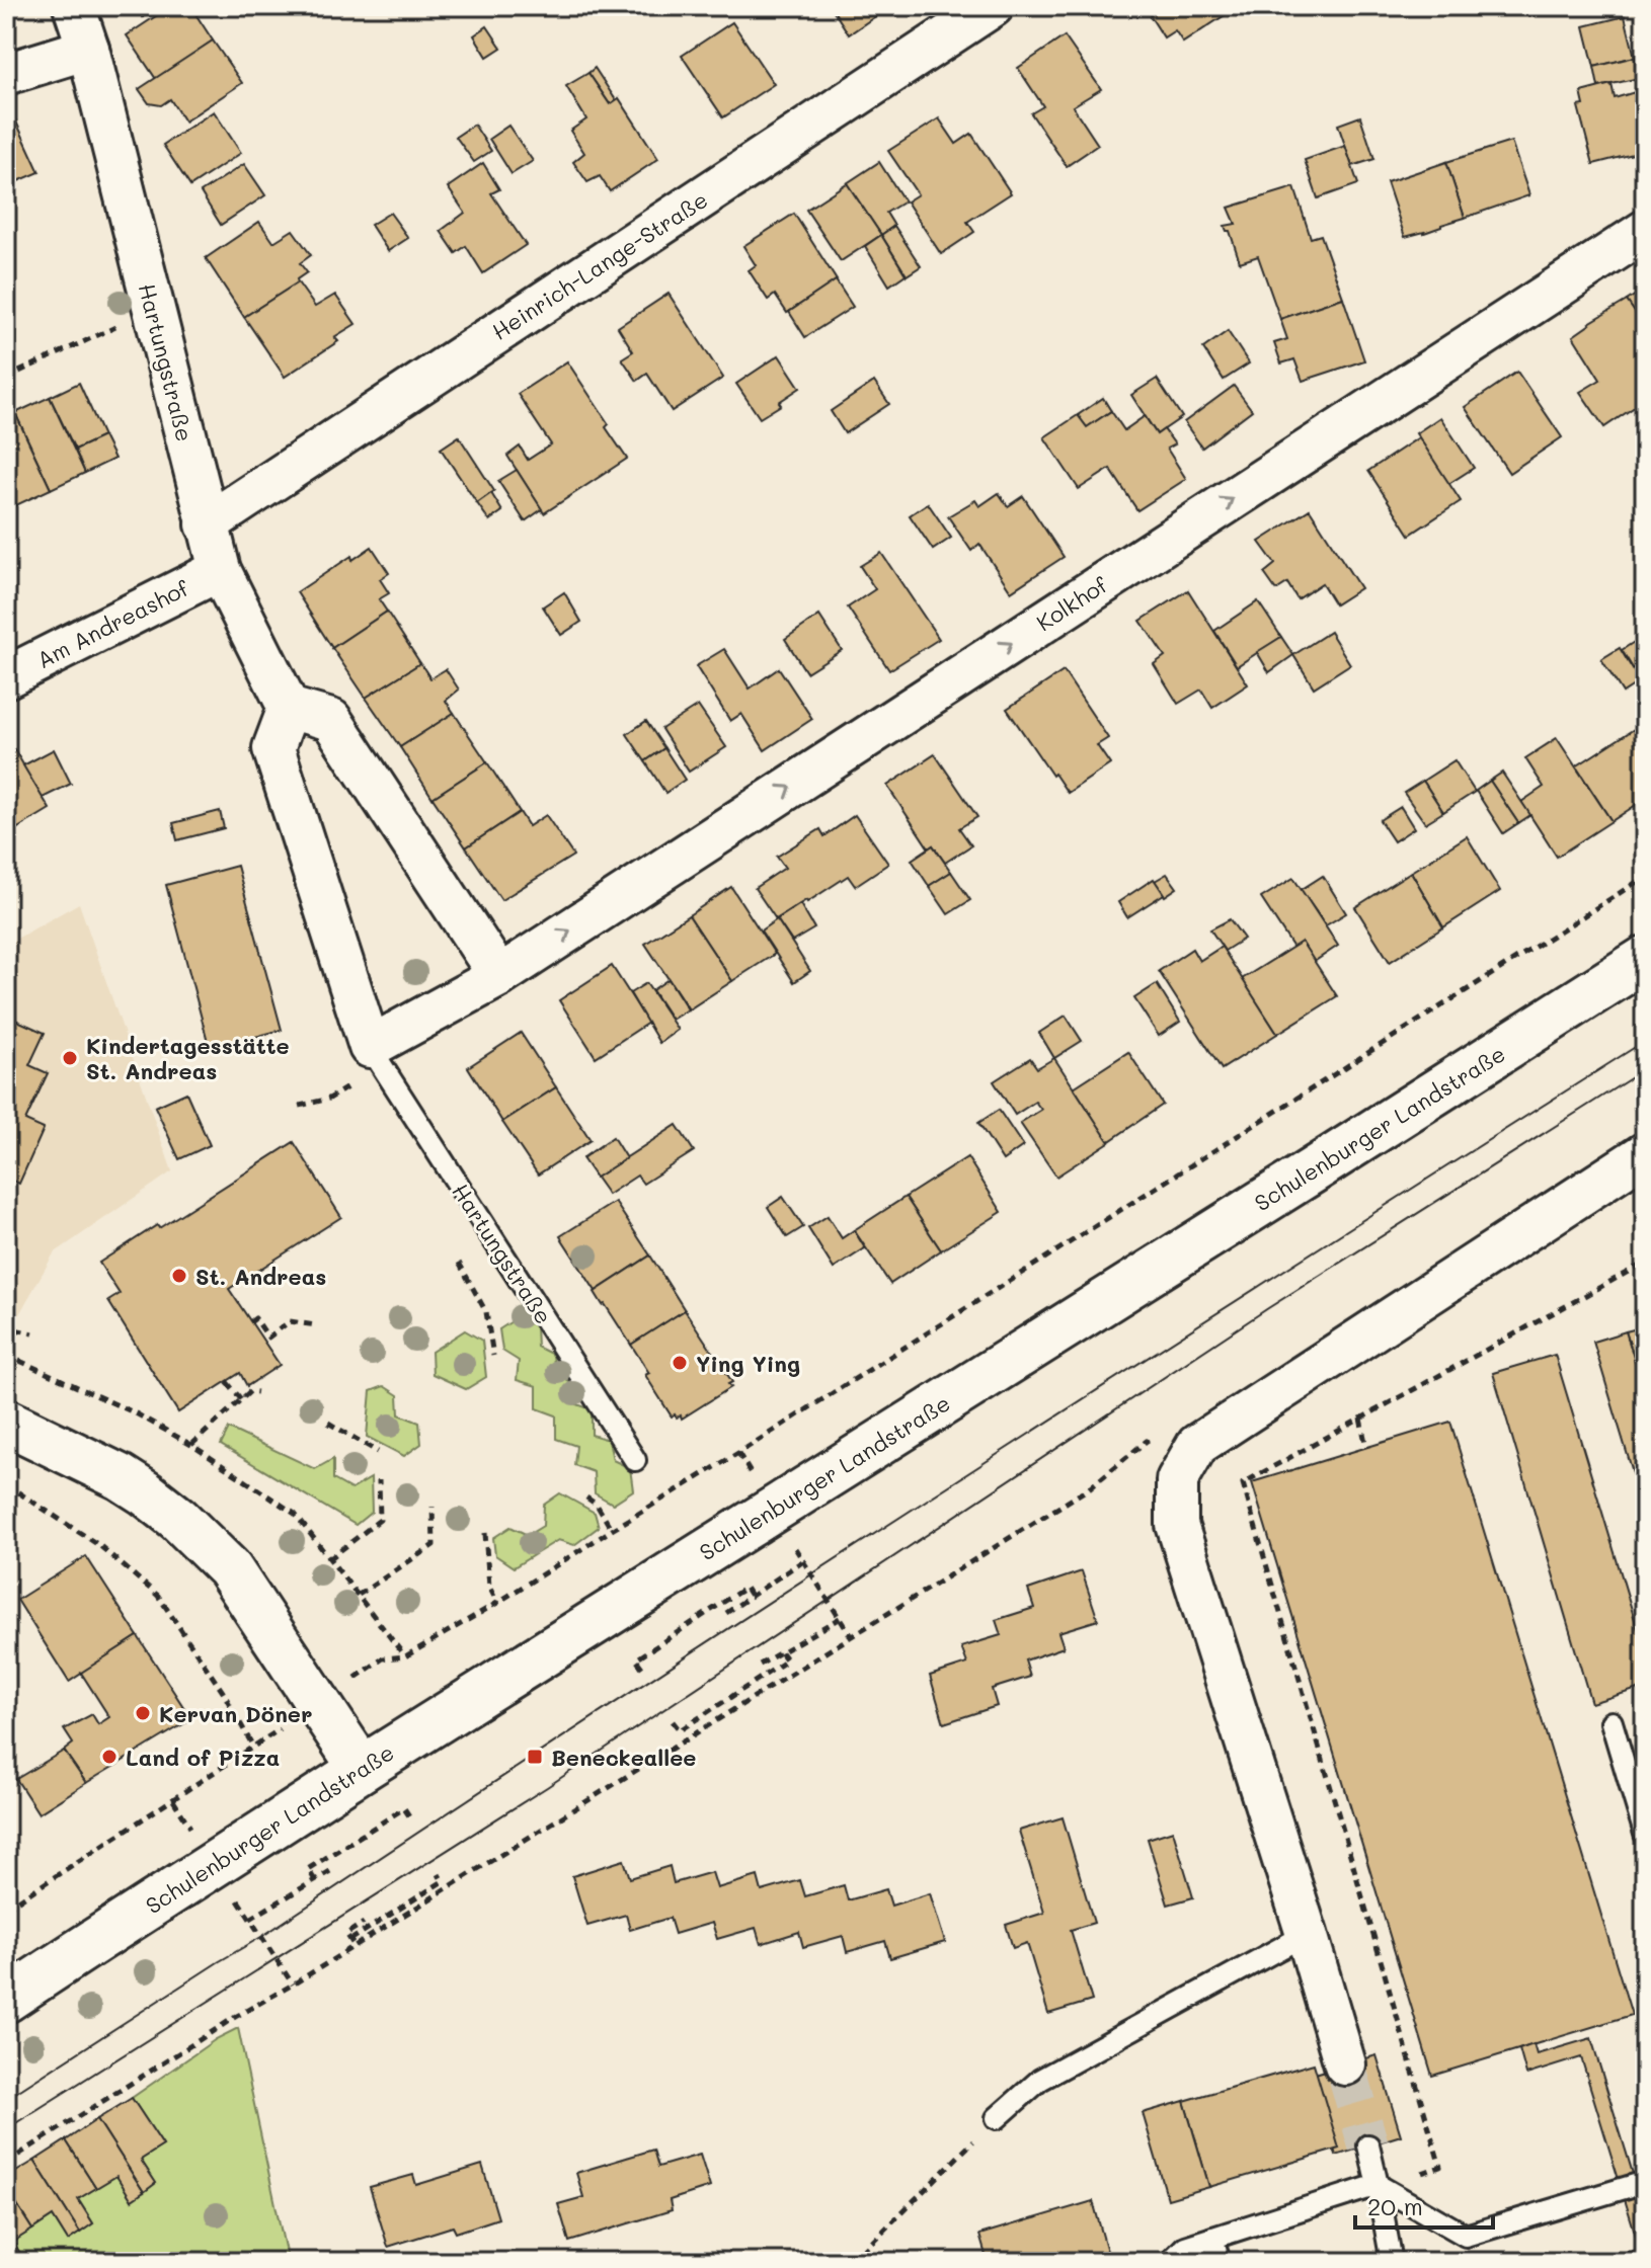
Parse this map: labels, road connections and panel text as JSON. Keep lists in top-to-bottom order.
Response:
{
  "streets": {
    "main road": ["Schulenburger Landstraße"],
    "street": [
      "Heinrich-Lange-Straße",
      "Hartungstraße",
      "Kolkhof",
      "Am Andreashof"
    ]
  },
  "crossings": [
    ["Heinrich-Lange-Straße", "Hartungstraße"],
    ["Hartungstraße", "Am Andreashof"]
  ],
  "one_way": ["Kolkhof"],
  "places": {
    "other": [
      "Kindertagesstätte St. Andreas",
      "St. Andreas",
      "Ying Ying",
      "Kervan Döner",
      "Land of Pizza"
    ],
    "transit": ["Beneckeallee"]
  },
  "scale_bar": "20 m"
}
